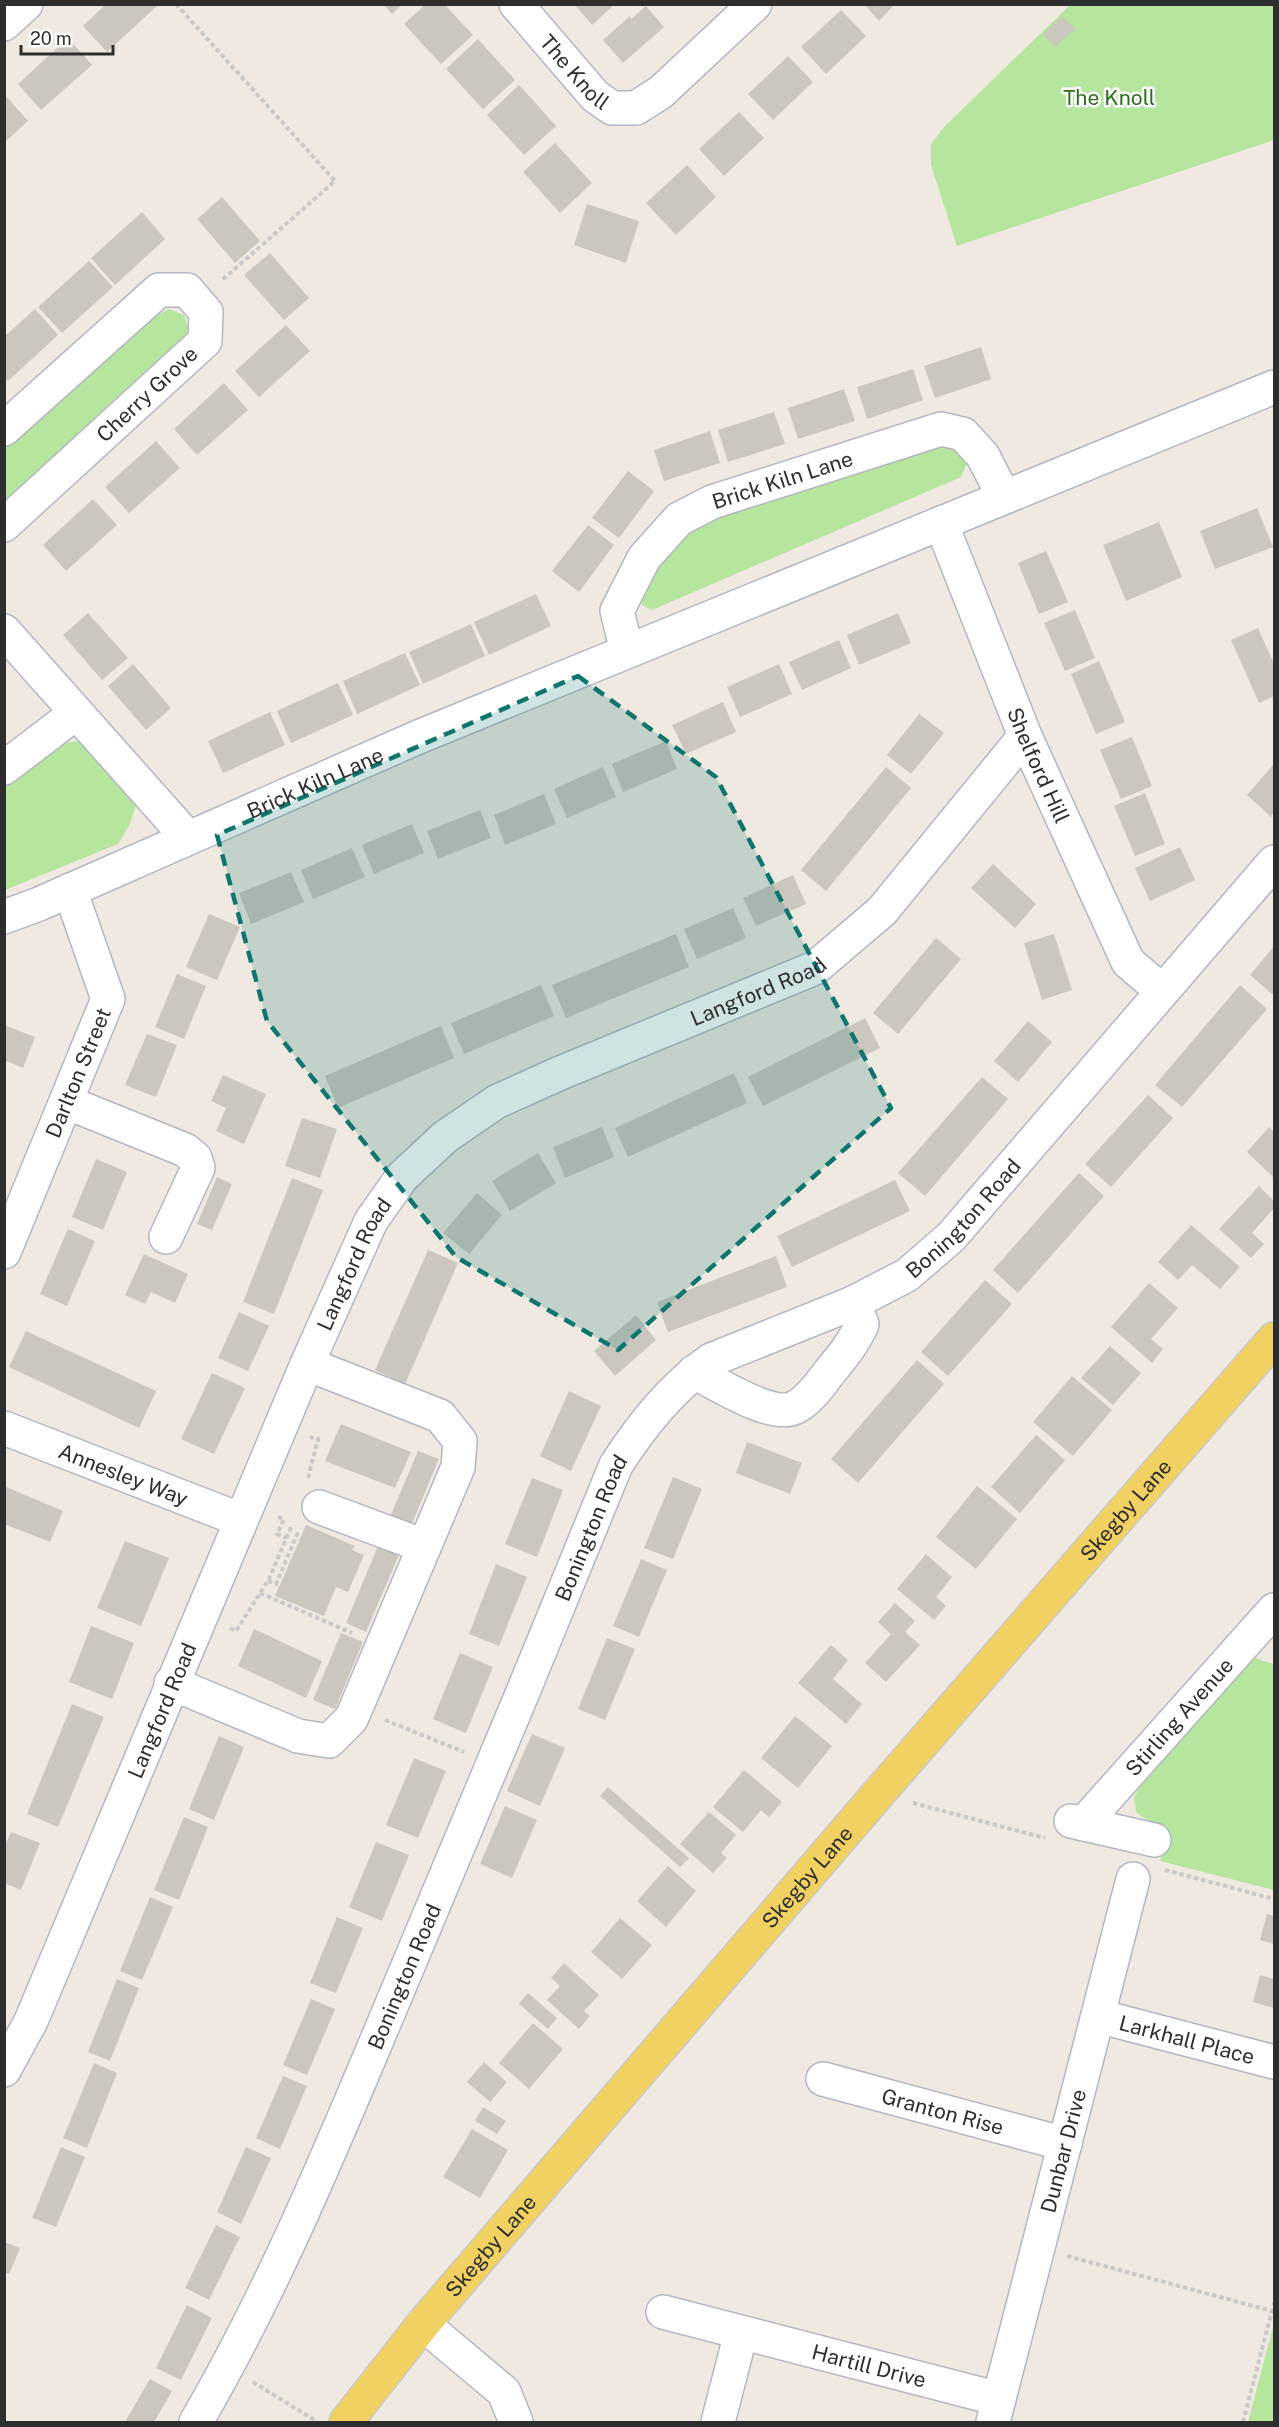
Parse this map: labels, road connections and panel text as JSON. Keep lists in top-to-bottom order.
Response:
{
  "streets": {
    "main road": ["Skegby Lane"],
    "street": [
      "The Knoll",
      "Cherry Grove",
      "Brick Kiln Lane",
      "Shelford Hill",
      "Langford Road",
      "Darlton Street",
      "Bonington Road",
      "Annesley Way",
      "Stirling Avenue",
      "Larkhall Place",
      "Granton Rise",
      "Dunbar Drive",
      "Hartill Drive"
    ]
  },
  "crossings": [
    ["Brick Kiln Lane", "Shelford Hill"],
    ["Brick Kiln Lane", "Darlton Street"],
    ["Shelford Hill", "Langford Road"],
    ["Shelford Hill", "Bonington Road"],
    ["Langford Road", "Annesley Way"],
    ["Larkhall Place", "Dunbar Drive"],
    ["Granton Rise", "Dunbar Drive"],
    ["Dunbar Drive", "Hartill Drive"]
  ],
  "parks": ["The Knoll"],
  "scale_bar": "20 m"
}
